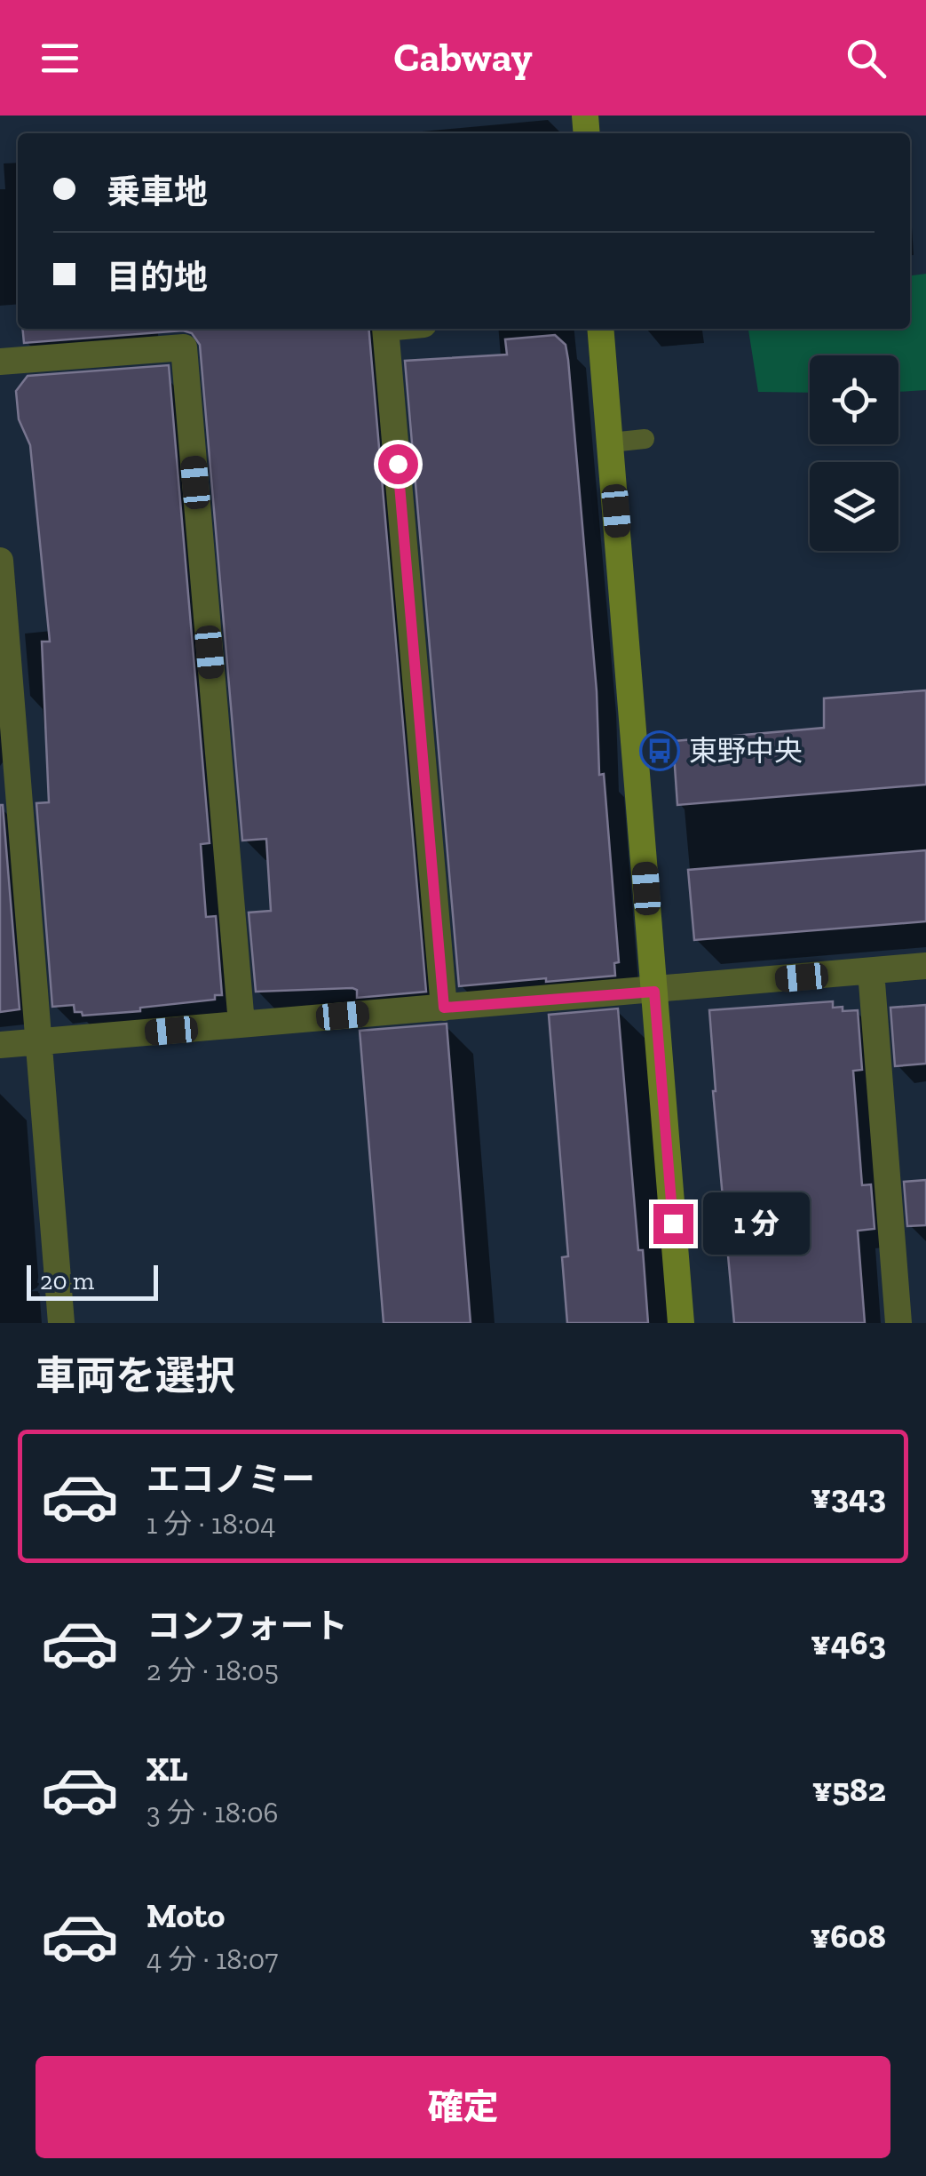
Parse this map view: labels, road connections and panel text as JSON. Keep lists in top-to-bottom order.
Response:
{
  "places": {
    "bus stop": ["東野中央"]
  },
  "scale_bar": "20 m",
  "page": {
    "header": "Cabway",
    "banner": ["乗車地", "目的地"],
    "bubble": "1 分",
    "scale": "20 m",
    "heading": "車両を選択",
    "list": [
      {
        "name": "エコノミー",
        "note": "1 分 · 18:04",
        "value": "¥343"
      },
      {
        "name": "コンフォート",
        "note": "2 分 · 18:05",
        "value": "¥463"
      },
      {
        "name": "XL",
        "note": "3 分 · 18:06",
        "value": "¥582"
      },
      {
        "name": "Moto",
        "note": "4 分 · 18:07",
        "value": "¥608"
      }
    ],
    "buttons": "確定"
  }
}
